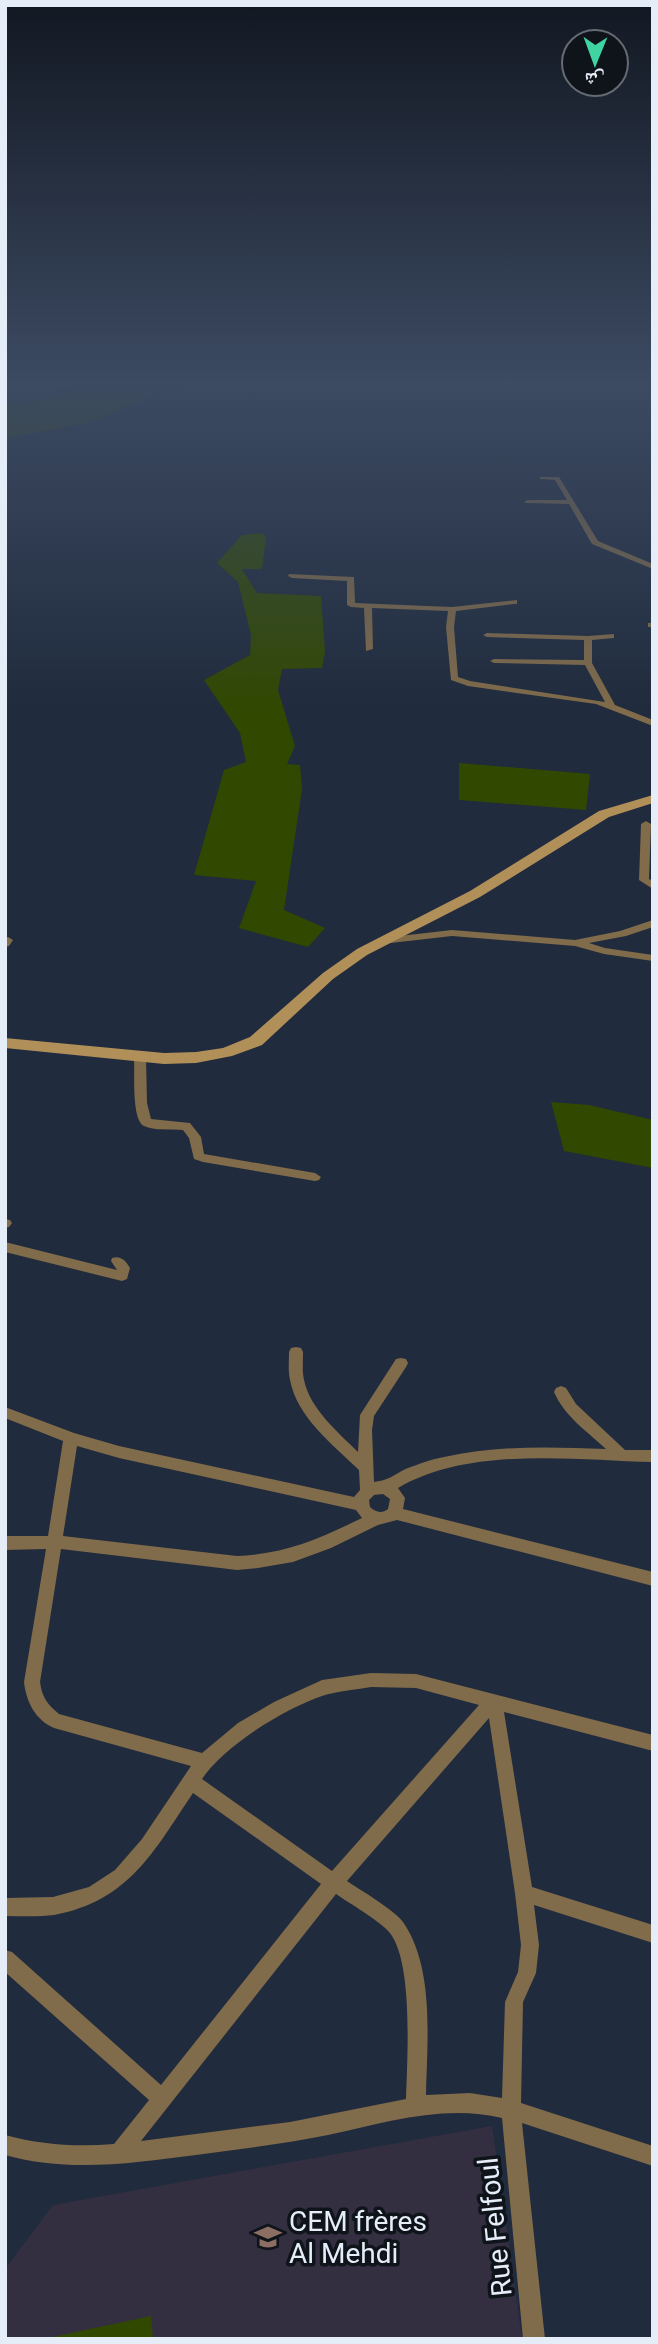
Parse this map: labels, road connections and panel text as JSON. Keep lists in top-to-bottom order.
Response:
{
  "streets": {
    "street": ["Rue Felfoul"]
  },
  "places": {
    "school or university": ["CEM frères Al Mehdi"]
  },
  "north": "bottom"
}
